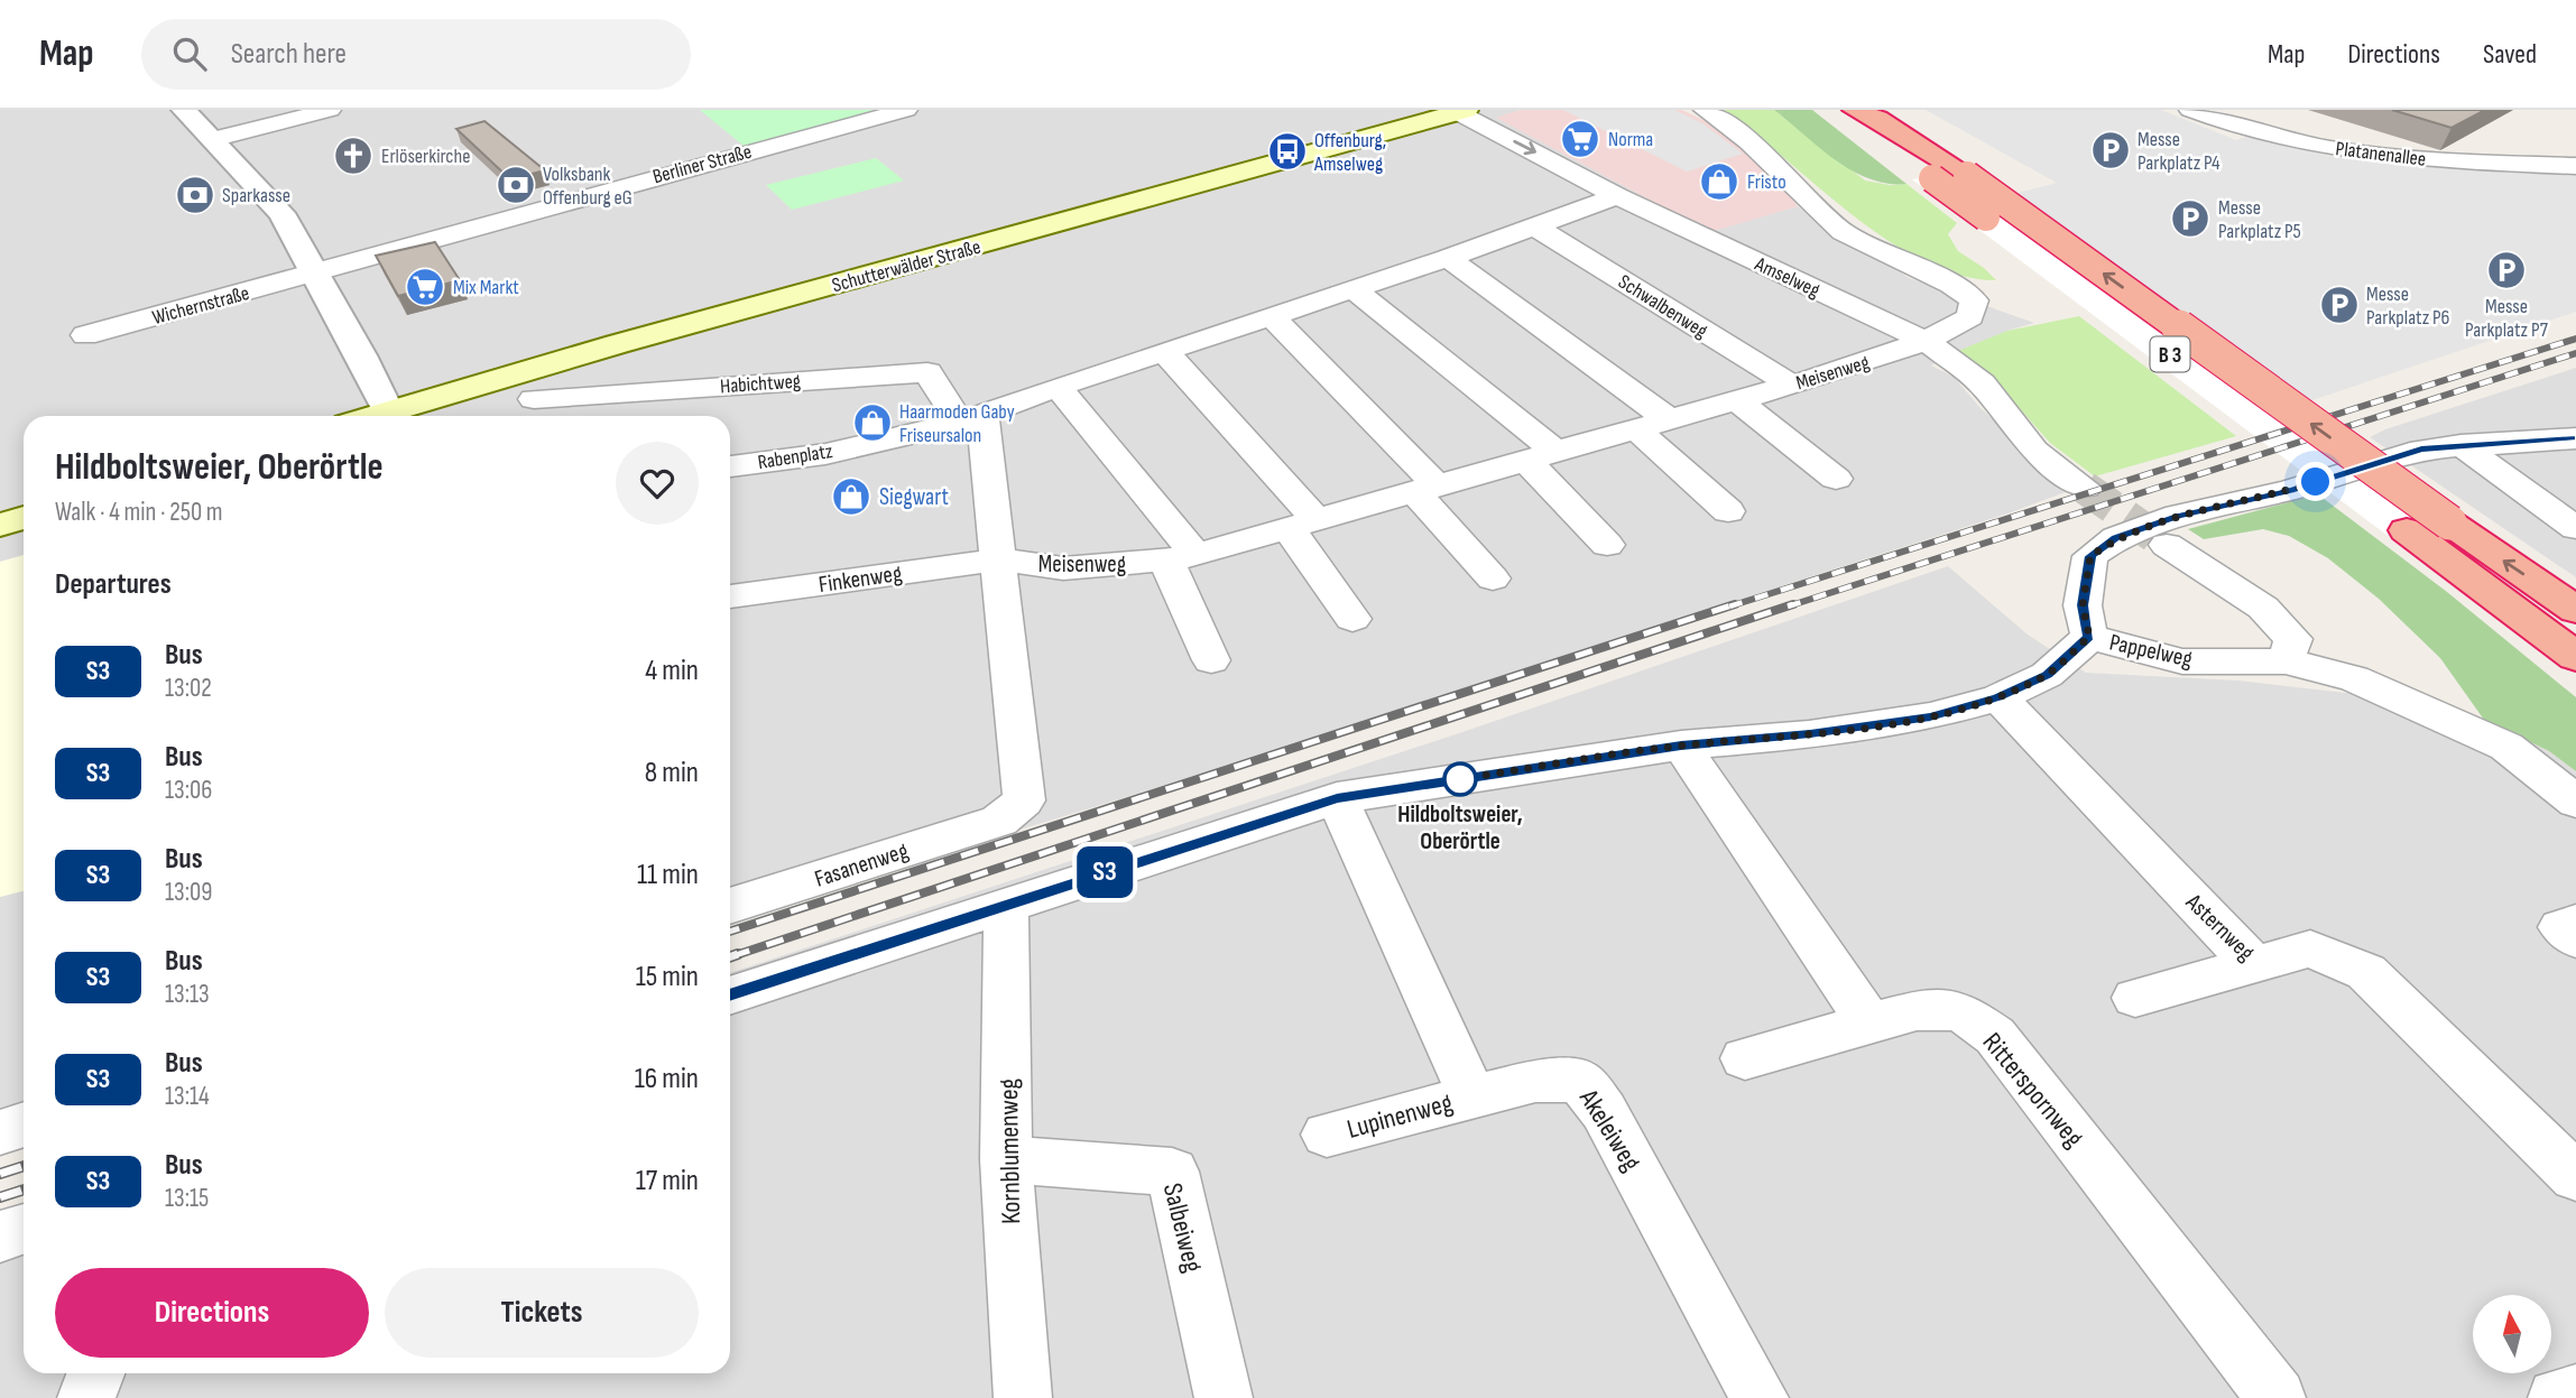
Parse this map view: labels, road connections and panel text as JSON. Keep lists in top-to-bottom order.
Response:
{
  "streets": {
    "highway": ["B 3"],
    "main road": ["Schutterwälder Straße"],
    "street": [
      "Platanenallee",
      "Berliner Straße",
      "Amselweg",
      "Wichernstraße",
      "Schwalbenweg",
      "Meisenweg",
      "Habichtweg",
      "Rabenplatz",
      "Finkenweg",
      "Pappelweg",
      "Fasanenweg",
      "Asternweg",
      "Ritterspornweg",
      "Lupinenweg",
      "Akeleiweg",
      "Kornblumenweg",
      "Salbeiweg"
    ]
  },
  "crossings": [
    ["Berliner Straße", "Wichernstraße"],
    ["Schutterwälder Straße", "Amselweg"],
    ["Amselweg", "Meisenweg"],
    ["Schwalbenweg", "Meisenweg"],
    ["Meisenweg", "Finkenweg"],
    ["Meisenweg", "Fasanenweg"],
    ["Habichtweg", "Rabenplatz"],
    ["Finkenweg", "Fasanenweg"],
    ["Lupinenweg", "Akeleiweg"],
    ["Kornblumenweg", "Salbeiweg"]
  ],
  "places": {
    "supermarket": ["Norma", "Mix Markt"],
    "parking": [
      "Messe Parkplatz P4",
      "Messe Parkplatz P5",
      "Messe Parkplatz P7",
      "Messe Parkplatz P6"
    ],
    "bus stop": ["Offenburg, Amselweg"],
    "church": ["Erlöserkirche"],
    "shop": ["Fristo", "Haarmoden Gaby Friseursalon", "Siegwart"],
    "bank": ["Volksbank Offenburg eG", "Sparkasse"],
    "other": ["Hildboltsweier, Oberörtle"]
  },
  "lines": ["bus line S3"],
  "north": "top",
  "page": {
    "header": "Map",
    "search": "Search here",
    "nav": ["Map", "Directions", "Saved"],
    "on_map": "S3",
    "heading": [
      ["Hildboltsweier, Oberörtle", "Walk · 4 min · 250 m"],
      "Departures"
    ],
    "list": [
      {
        "mark": "S3",
        "name": "Bus",
        "note": "13:02",
        "value": "4 min"
      },
      {
        "mark": "S3",
        "name": "Bus",
        "note": "13:06",
        "value": "8 min"
      },
      {
        "mark": "S3",
        "name": "Bus",
        "note": "13:09",
        "value": "11 min"
      },
      {
        "mark": "S3",
        "name": "Bus",
        "note": "13:13",
        "value": "15 min"
      },
      {
        "mark": "S3",
        "name": "Bus",
        "note": "13:14",
        "value": "16 min"
      },
      {
        "mark": "S3",
        "name": "Bus",
        "note": "13:15",
        "value": "17 min"
      }
    ],
    "buttons": ["Directions", "Tickets"]
  }
}
